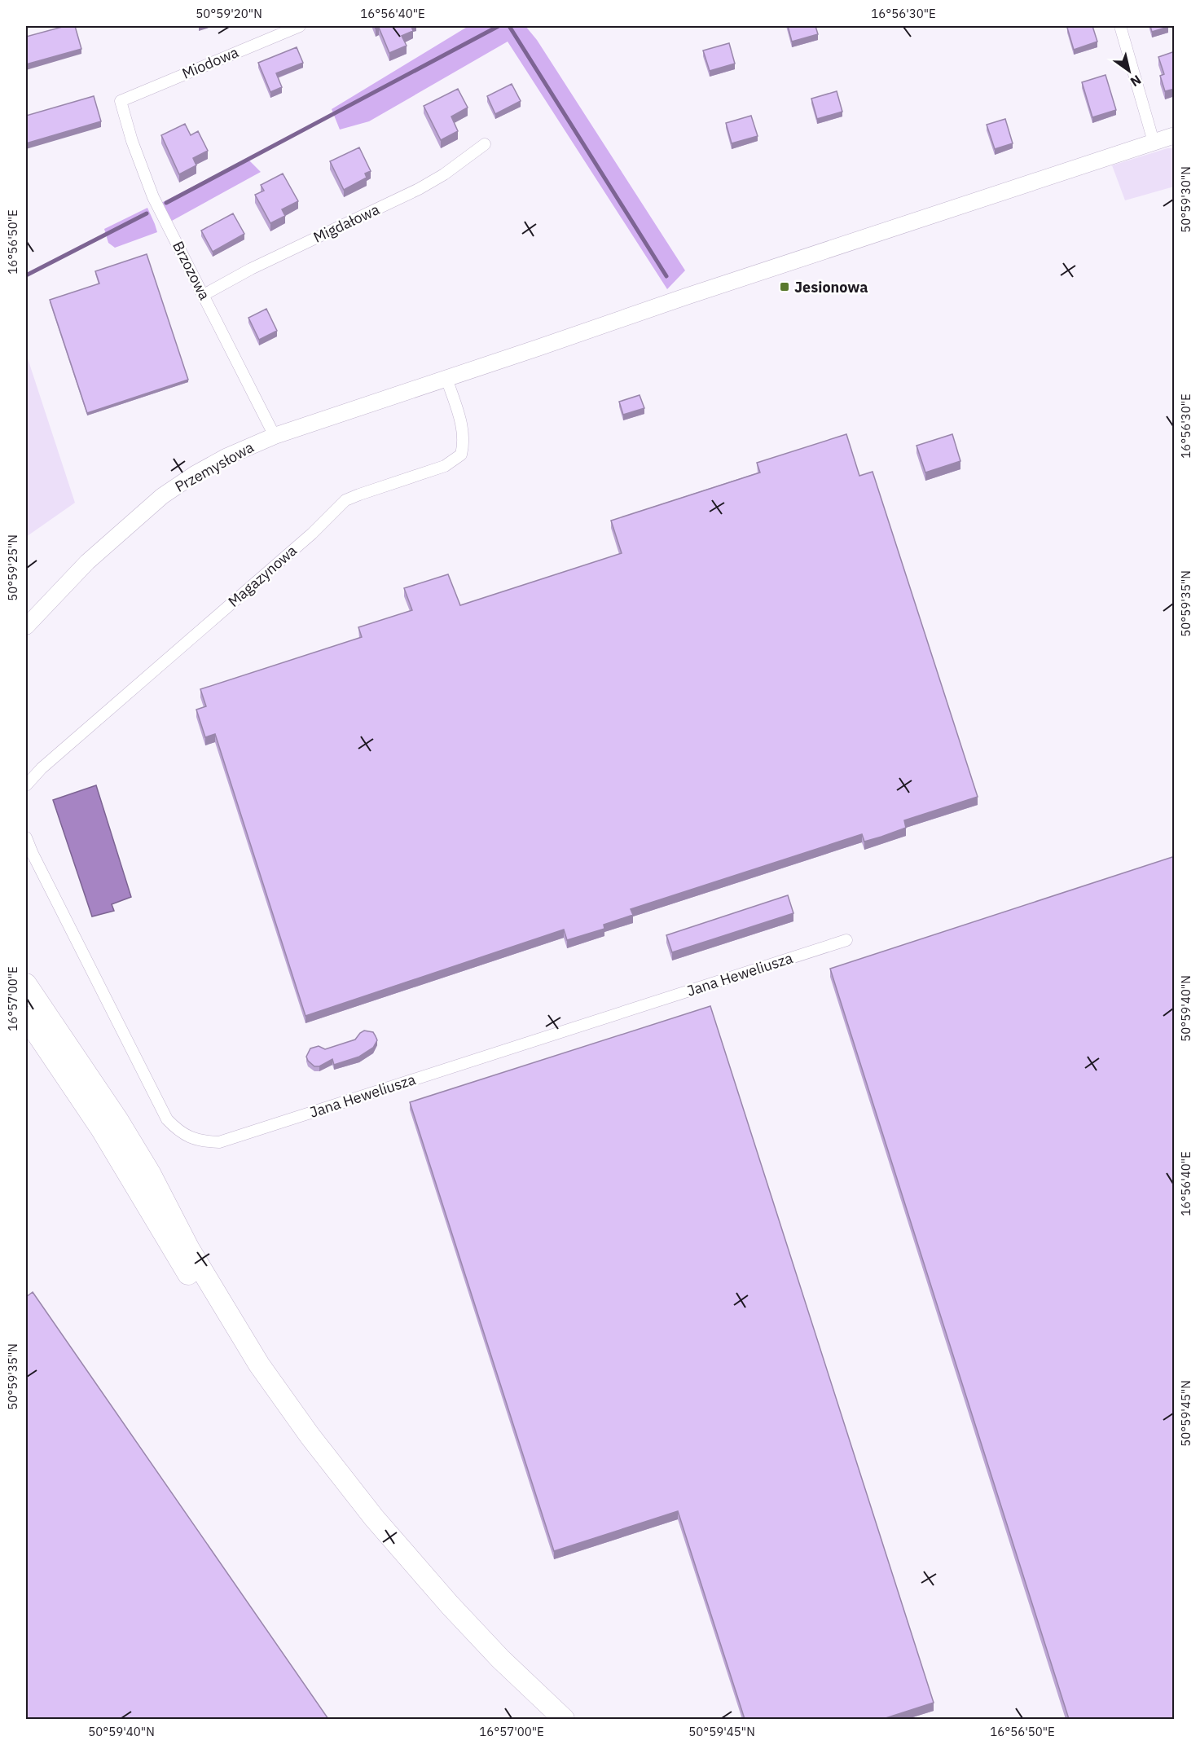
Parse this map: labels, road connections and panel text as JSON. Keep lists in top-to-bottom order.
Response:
{
  "streets": {
    "street": [
      "Miodowa",
      "Migdałowa",
      "Brzozowa",
      "Przemysłowa",
      "Magazynowa",
      "Jana Heweliusza"
    ]
  },
  "crossings": [
    ["Miodowa", "Brzozowa"],
    ["Migdałowa", "Brzozowa"],
    ["Brzozowa", "Przemysłowa"],
    ["Przemysłowa", "Magazynowa"]
  ],
  "places": {
    "transit": ["Jesionowa"]
  },
  "north": "bottom right",
  "coordinates": [
    "50°59'20\"N",
    "16°56'40\"E",
    "16°56'30\"E",
    "50°59'30\"N",
    "16°56'50\"E",
    "50°59'25\"N",
    "50°59'35\"N",
    "16°57'00\"E",
    "50°59'40\"N",
    "50°59'45\"N"
  ]
}
